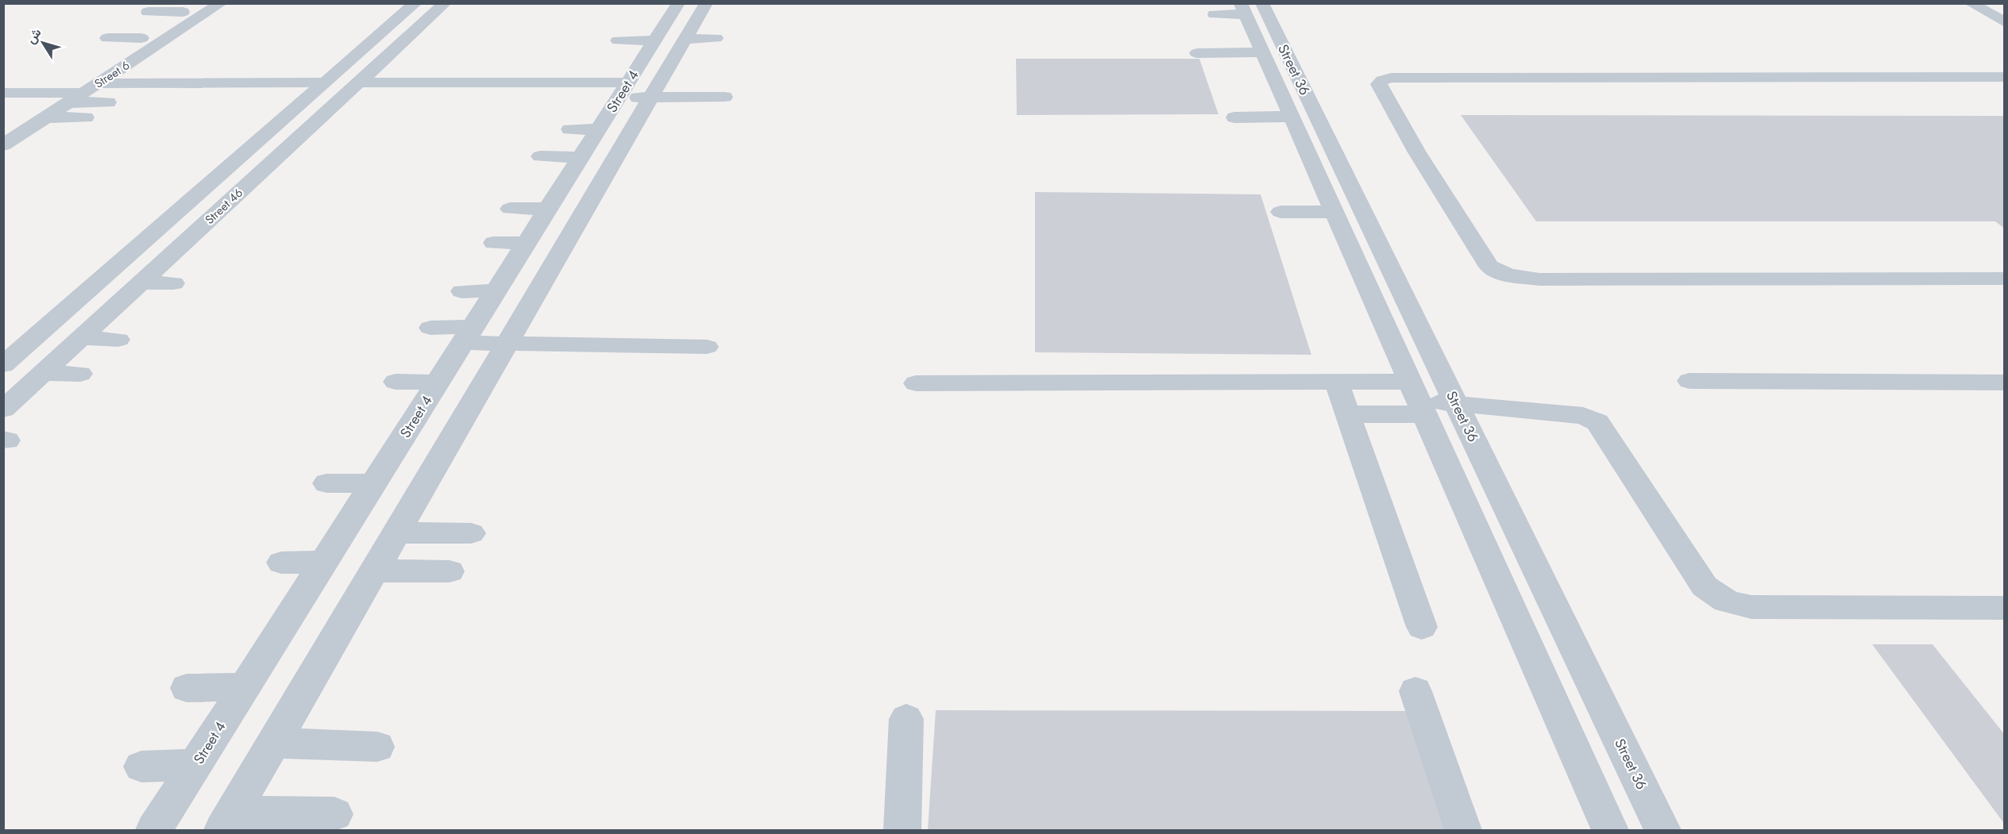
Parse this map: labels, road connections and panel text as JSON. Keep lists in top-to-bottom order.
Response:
{
  "streets": {
    "street": [
      "Street 36",
      "Street 6",
      "Street 4",
      "Street 46"
    ]
  },
  "north": "top left"
}
